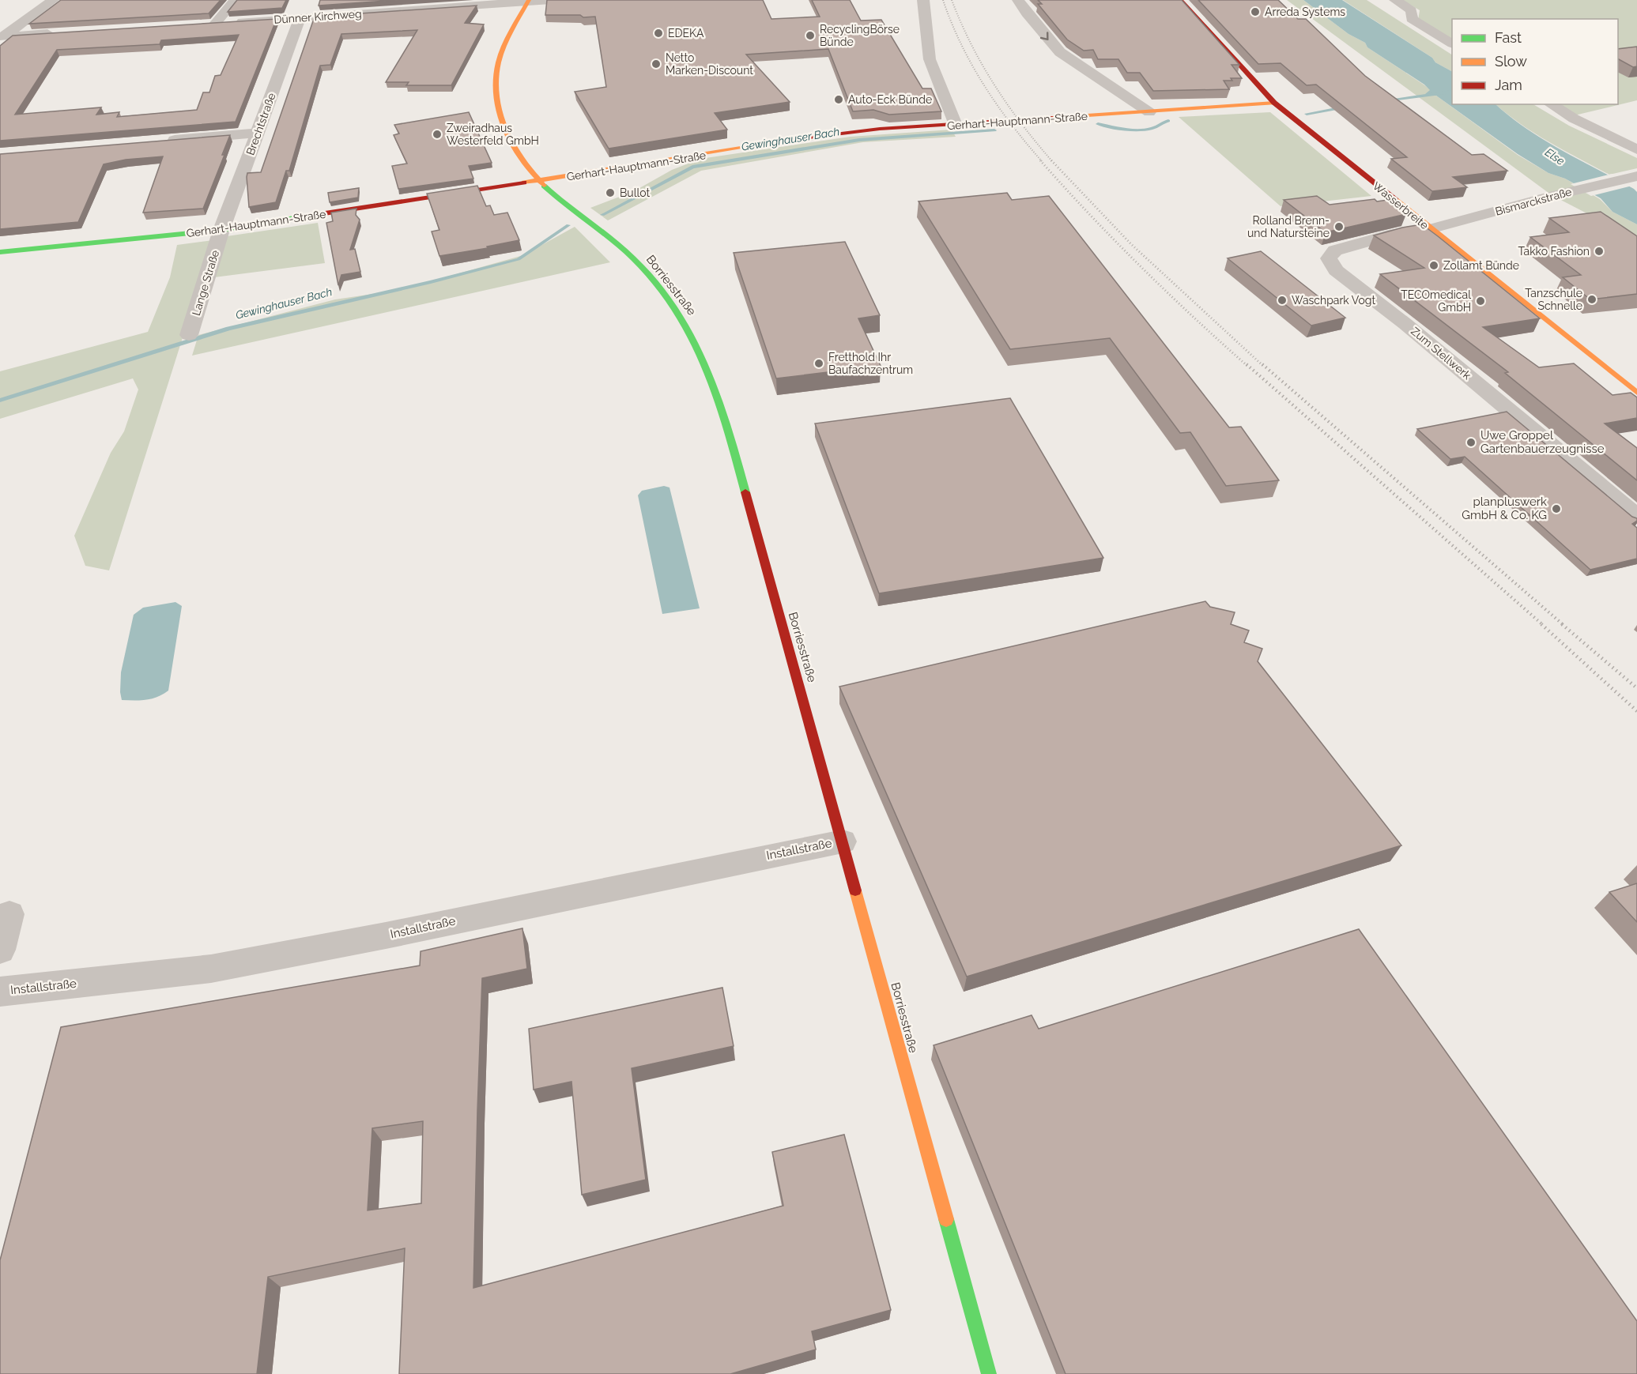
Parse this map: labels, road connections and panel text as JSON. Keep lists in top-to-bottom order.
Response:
{
  "streets": {
    "main road": ["Gerhart-Hauptmann-Straße", "Wasserbreite", "Borriesstraße"],
    "street": [
      "Dünner Kirchweg",
      "Brechtstraße",
      "Bismarckstraße",
      "Lange Straße",
      "Zum Stellwerk",
      "Installstraße"
    ]
  },
  "crossings": [
    ["Dünner Kirchweg", "Brechtstraße"],
    ["Dünner Kirchweg", "Borriesstraße"],
    ["Gerhart-Hauptmann-Straße", "Brechtstraße"],
    ["Gerhart-Hauptmann-Straße", "Wasserbreite"],
    ["Gerhart-Hauptmann-Straße", "Lange Straße"],
    ["Gerhart-Hauptmann-Straße", "Borriesstraße"],
    ["Brechtstraße", "Lange Straße"],
    ["Bismarckstraße", "Wasserbreite"],
    ["Bismarckstraße", "Zum Stellwerk"],
    ["Wasserbreite", "Zum Stellwerk"],
    ["Borriesstraße", "Installstraße"]
  ],
  "water": ["Gewinghauser Bach", "Else"],
  "places": [
    "Arreda Systems",
    "EDEKA",
    "RecyclingBörse Bünde",
    "Netto Marken-Discount",
    "Auto-Eck Bünde",
    "Zweiradhaus Westerfeld GmbH",
    "Bullot",
    "Rolland Brenn- und Natursteine",
    "Takko Fashion",
    "Zollamt Bünde",
    "Tanzschule Schnelle",
    "Waschpark Vogt",
    "TECOmedical GmbH",
    "Fretthold Ihr Baufachzentrum",
    "Uwe Groppel Gartenbauerzeugnisse",
    "planpluswerk GmbH & Co. KG"
  ],
  "legend": ["Fast", "Slow", "Jam"]
}
